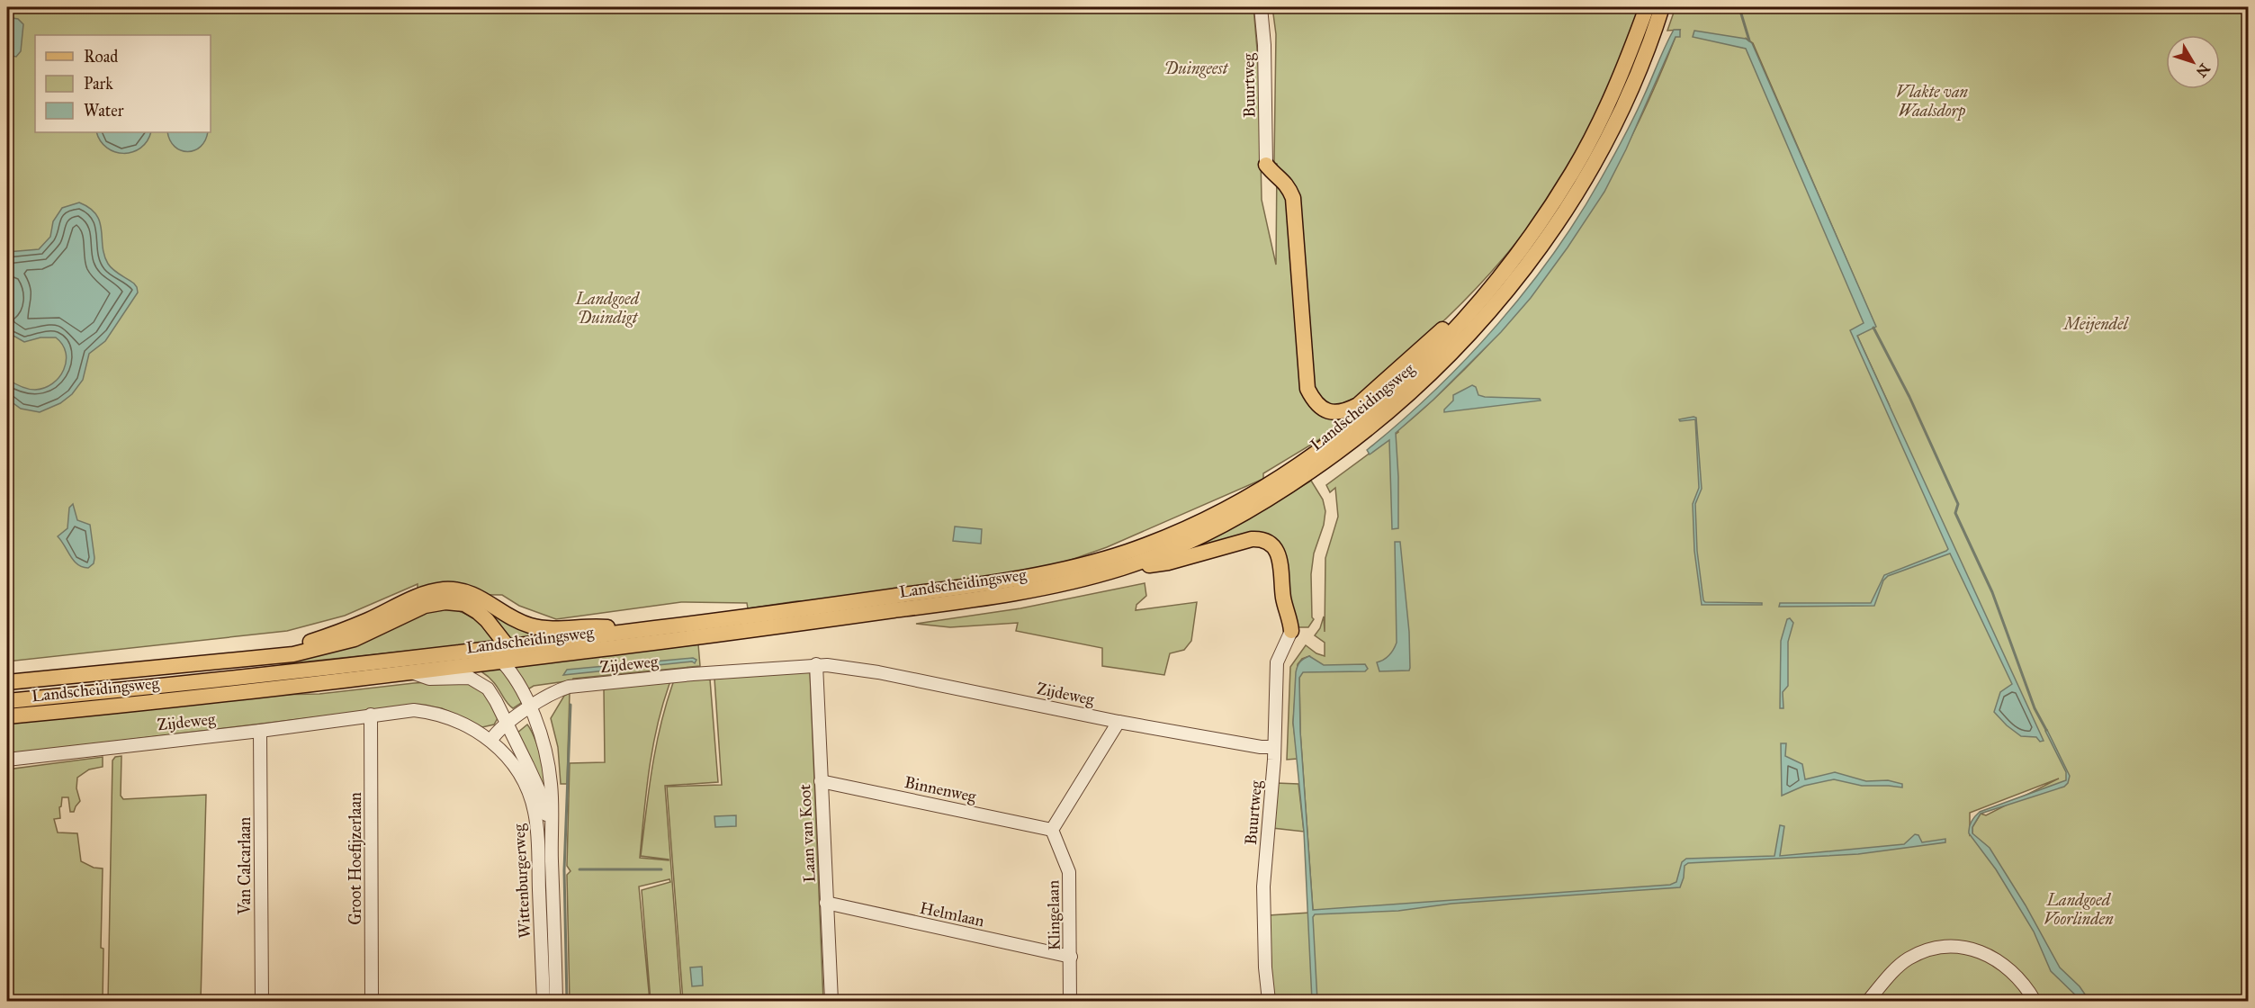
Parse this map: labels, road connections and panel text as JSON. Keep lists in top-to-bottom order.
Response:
{
  "streets": {
    "main road": ["Landscheidingsweg"],
    "street": [
      "Buurtweg",
      "Zijdeweg",
      "Binnenweg",
      "Laan van Koot",
      "Groot Hoefijzerlaan",
      "Van Calcarlaan",
      "Wittenburgerweg",
      "Helmlaan",
      "Klingelaan"
    ]
  },
  "crossings": [
    ["Buurtweg", "Zijdeweg"],
    ["Landscheidingsweg", "Wittenburgerweg"],
    ["Zijdeweg", "Laan van Koot"],
    ["Zijdeweg", "Groot Hoefijzerlaan"],
    ["Zijdeweg", "Van Calcarlaan"],
    ["Zijdeweg", "Wittenburgerweg"],
    ["Binnenweg", "Laan van Koot"],
    ["Binnenweg", "Klingelaan"],
    ["Laan van Koot", "Helmlaan"],
    ["Helmlaan", "Klingelaan"]
  ],
  "parks": [
    "Duingeest",
    "Vlakte van Waalsdorp",
    "Landgoed Duindigt",
    "Meijendel",
    "Landgoed Voorlinden"
  ],
  "legend": ["Road", "Park", "Water"],
  "north": "bottom right"
}
